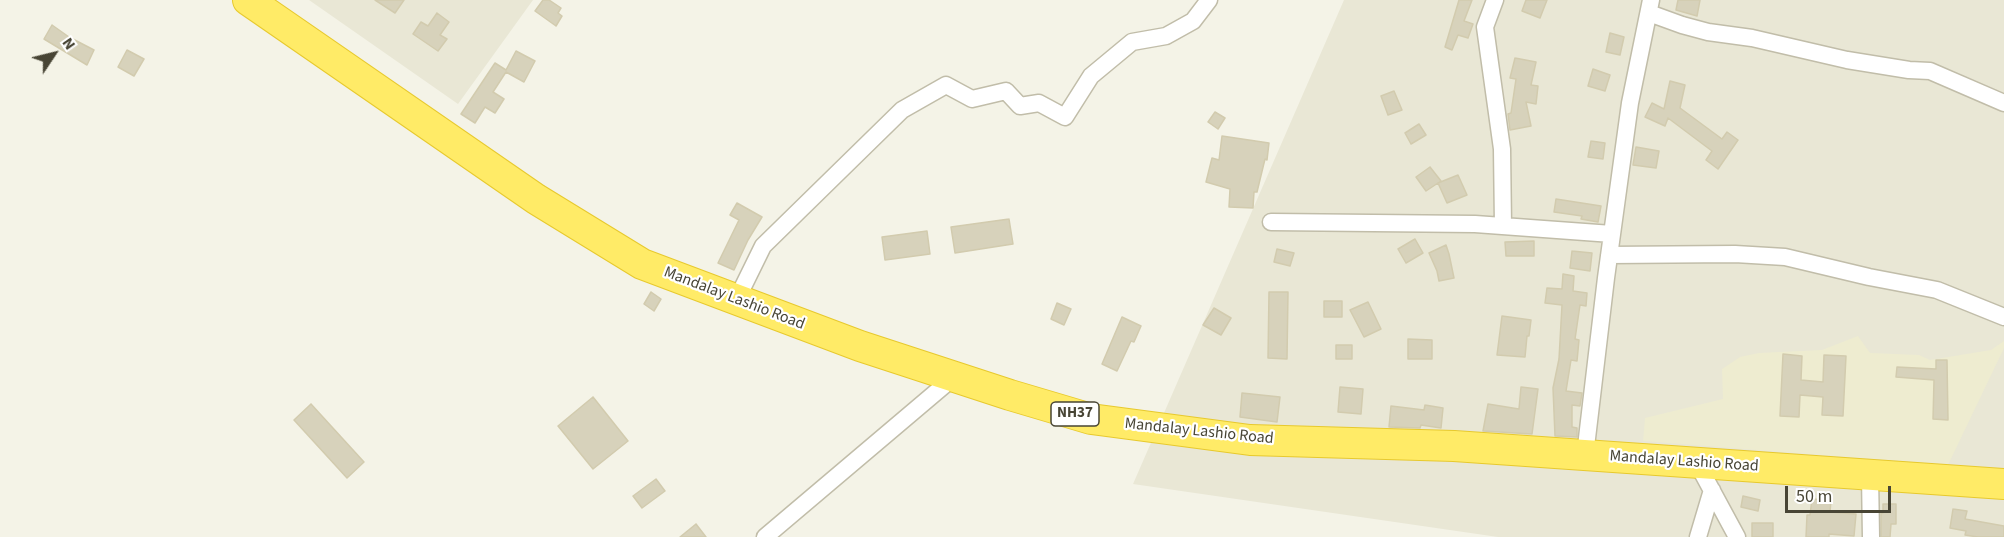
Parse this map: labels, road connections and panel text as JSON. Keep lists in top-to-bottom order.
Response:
{
  "streets": {
    "highway": ["Mandalay Lashio Road", "NH37"]
  },
  "scale_bar": "50 m",
  "north": "top right"
}
